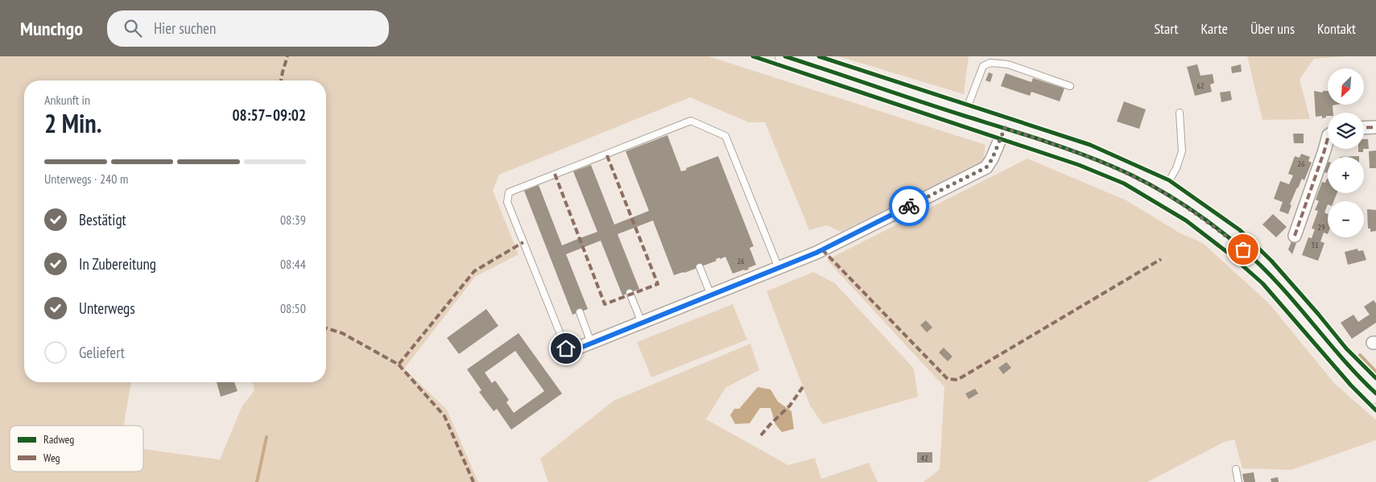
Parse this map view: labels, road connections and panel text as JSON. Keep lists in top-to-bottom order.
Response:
{
  "house_numbers": [
    "62",
    "26",
    "29",
    "31",
    "26",
    "42"
  ],
  "legend": ["Radweg", "Weg"],
  "north": "bottom left",
  "page": {
    "header": "Munchgo",
    "search": "Hier suchen",
    "nav": [
      "Start",
      "Karte",
      "Über uns",
      "Kontakt"
    ],
    "map_buttons": ["+", "−"],
    "heading": ["2 Min.", "Ankunft in", "08:57–09:02"],
    "bar": "Unterwegs · 240 m",
    "list": [
      ["Bestätigt", "08:39"],
      ["In Zubereitung", "08:44"],
      ["Unterwegs", "08:50"],
      "Geliefert"
    ]
  }
}
